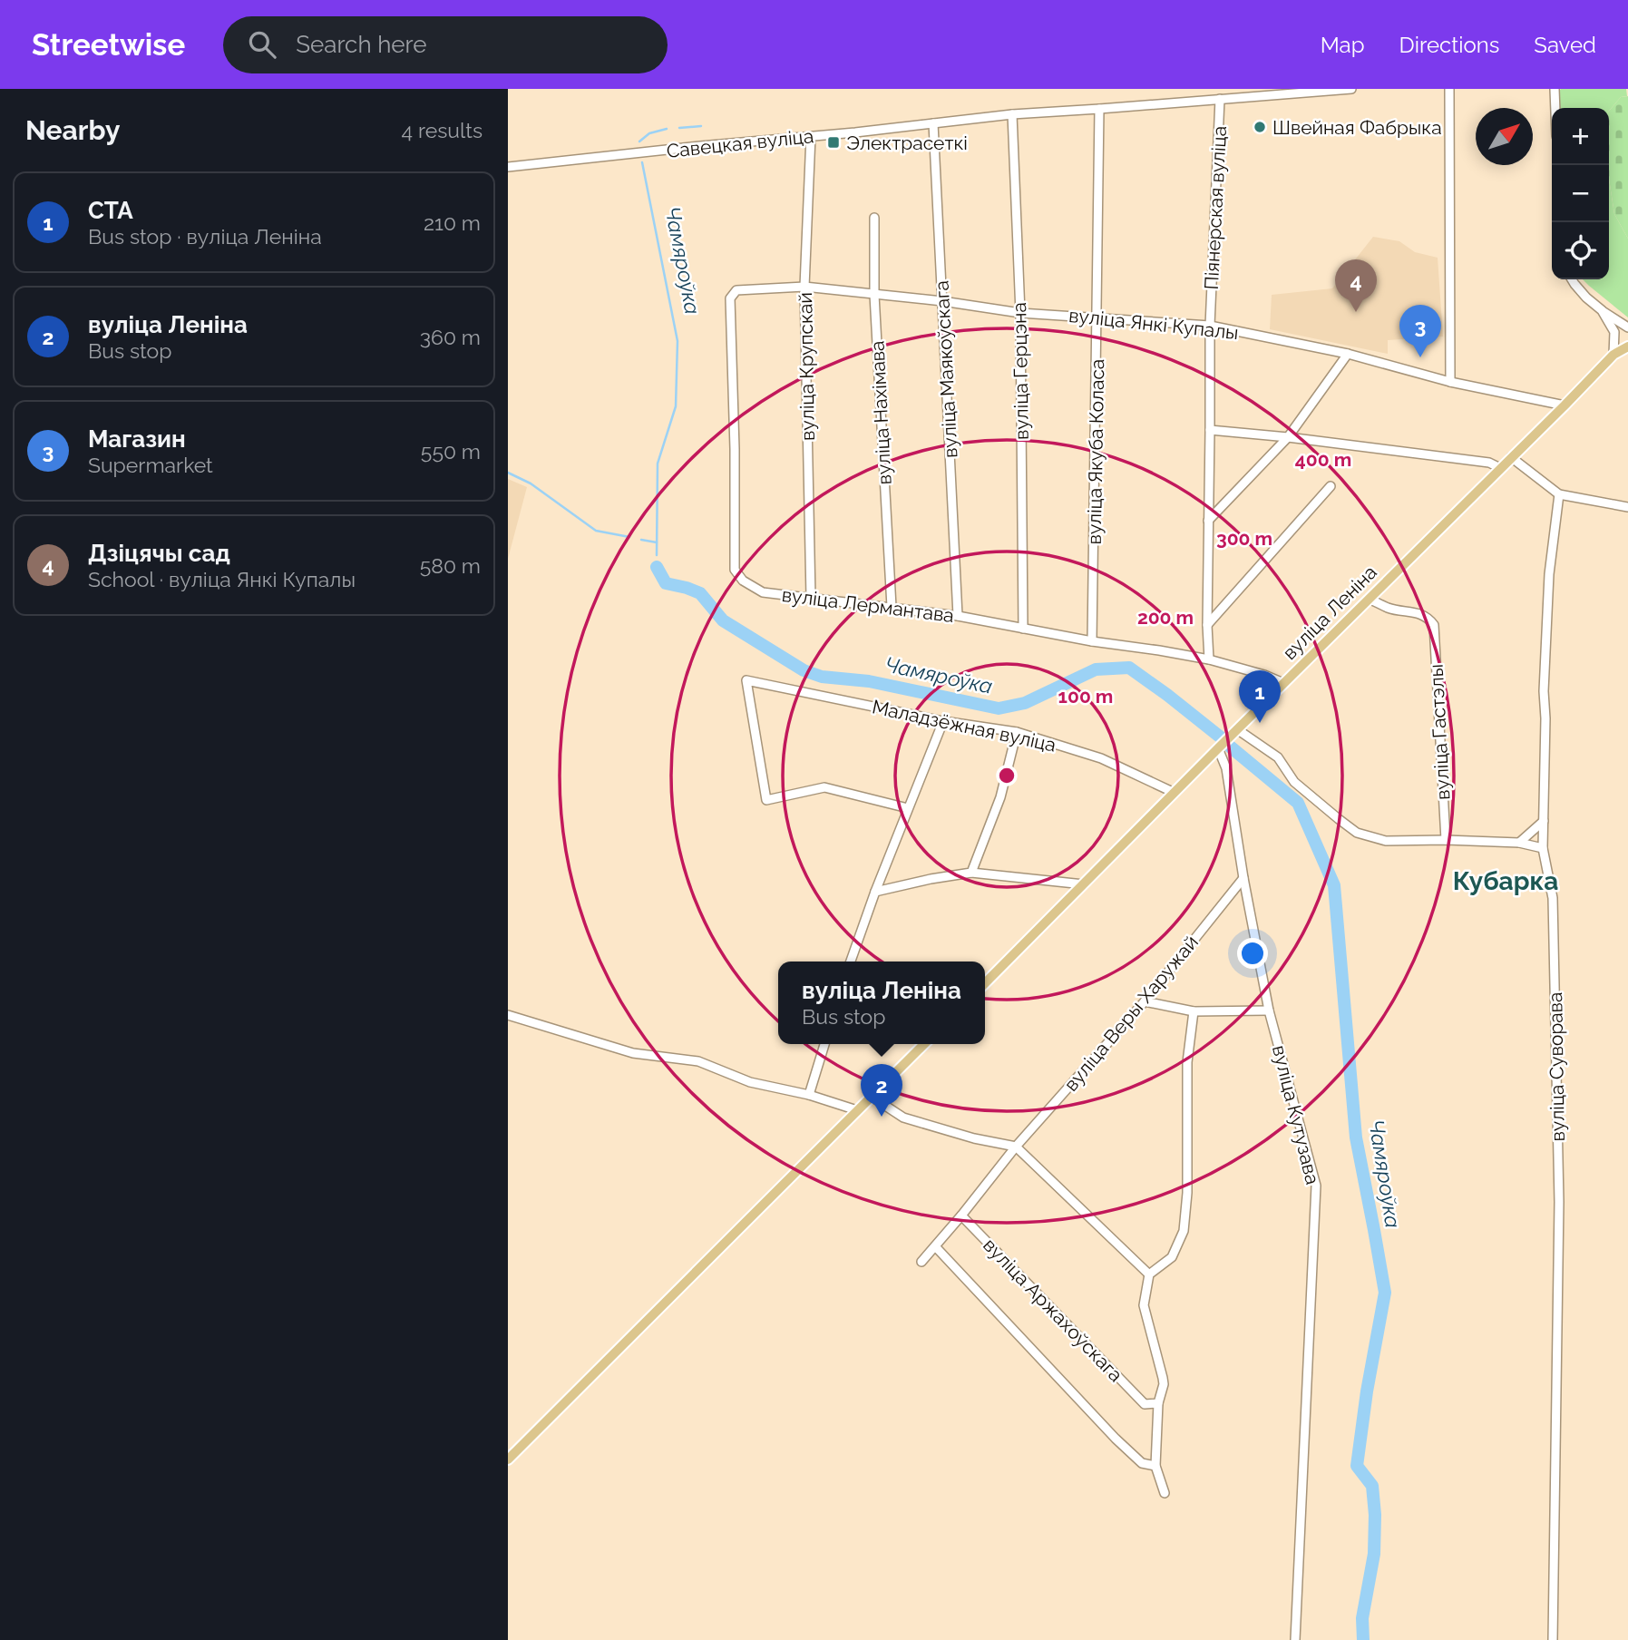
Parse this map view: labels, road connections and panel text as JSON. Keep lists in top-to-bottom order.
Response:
{
  "streets": {
    "main road": ["вуліца Леніна"],
    "street": [
      "Савецкая вуліца",
      "Піянерская вуліца",
      "вуліца Янкі Купалы",
      "вуліца Крупскай",
      "вуліца Маякоўскага",
      "вуліца Герцэна",
      "вуліца Нахімава",
      "вуліца Якуба Коласа",
      "вуліца Лермантава",
      "Маладзёжная вуліца",
      "вуліца Гастэлы",
      "вуліца Веры Харужай",
      "вуліца Суворава",
      "вуліца Кутузава",
      "вуліца Аржахоўскага"
    ]
  },
  "crossings": [
    ["Савецкая вуліца", "Піянерская вуліца"],
    ["Савецкая вуліца", "вуліца Крупскай"],
    ["Савецкая вуліца", "вуліца Маякоўскага"],
    ["Савецкая вуліца", "вуліца Герцэна"],
    ["Савецкая вуліца", "вуліца Якуба Коласа"],
    ["Піянерская вуліца", "вуліца Янкі Купалы"],
    ["Піянерская вуліца", "вуліца Лермантава"],
    ["вуліца Янкі Купалы", "вуліца Крупскай"],
    ["вуліца Янкі Купалы", "вуліца Маякоўскага"],
    ["вуліца Янкі Купалы", "вуліца Герцэна"],
    ["вуліца Янкі Купалы", "вуліца Нахімава"],
    ["вуліца Янкі Купалы", "вуліца Якуба Коласа"],
    ["вуліца Янкі Купалы", "вуліца Лермантава"],
    ["вуліца Янкі Купалы", "вуліца Леніна"],
    ["вуліца Крупскай", "вуліца Лермантава"],
    ["вуліца Маякоўскага", "вуліца Лермантава"],
    ["вуліца Герцэна", "вуліца Лермантава"],
    ["вуліца Нахімава", "вуліца Лермантава"],
    ["вуліца Якуба Коласа", "вуліца Лермантава"],
    ["вуліца Лермантава", "вуліца Леніна"],
    ["вуліца Леніна", "Маладзёжная вуліца"],
    ["вуліца Леніна", "вуліца Гастэлы"],
    ["вуліца Леніна", "вуліца Кутузава"],
    ["вуліца Веры Харужай", "вуліца Кутузава"],
    ["вуліца Веры Харужай", "вуліца Аржахоўскага"]
  ],
  "districts": ["Кубарка"],
  "water": ["Чамяроўка"],
  "places": {
    "other": ["Швейная Фабрыка"],
    "transit": ["Электрасеткі"]
  },
  "north": "top right",
  "page": {
    "header": "Streetwise",
    "search": "Search here",
    "nav": ["Map", "Directions", "Saved"],
    "heading": ["Nearby", "4 results"],
    "map_buttons": ["+", "−"],
    "list": [
      {
        "mark": "1",
        "name": "СТА",
        "note": "Bus stop · вуліца Леніна",
        "value": "210 m"
      },
      {
        "mark": "2",
        "name": "вуліца Леніна",
        "note": "Bus stop",
        "value": "360 m"
      },
      {
        "mark": "3",
        "name": "Магазин",
        "note": "Supermarket",
        "value": "550 m"
      },
      {
        "mark": "4",
        "name": "Дзіцячы сад",
        "note": "School · вуліца Янкі Купалы",
        "value": "580 m"
      }
    ],
    "pins": [
      "4",
      "3",
      "1",
      "2"
    ],
    "popup": ["вуліца Леніна", "Bus stop"]
  },
  "rings": [
    "400 m",
    "300 m",
    "200 m",
    "100 m"
  ]
}
